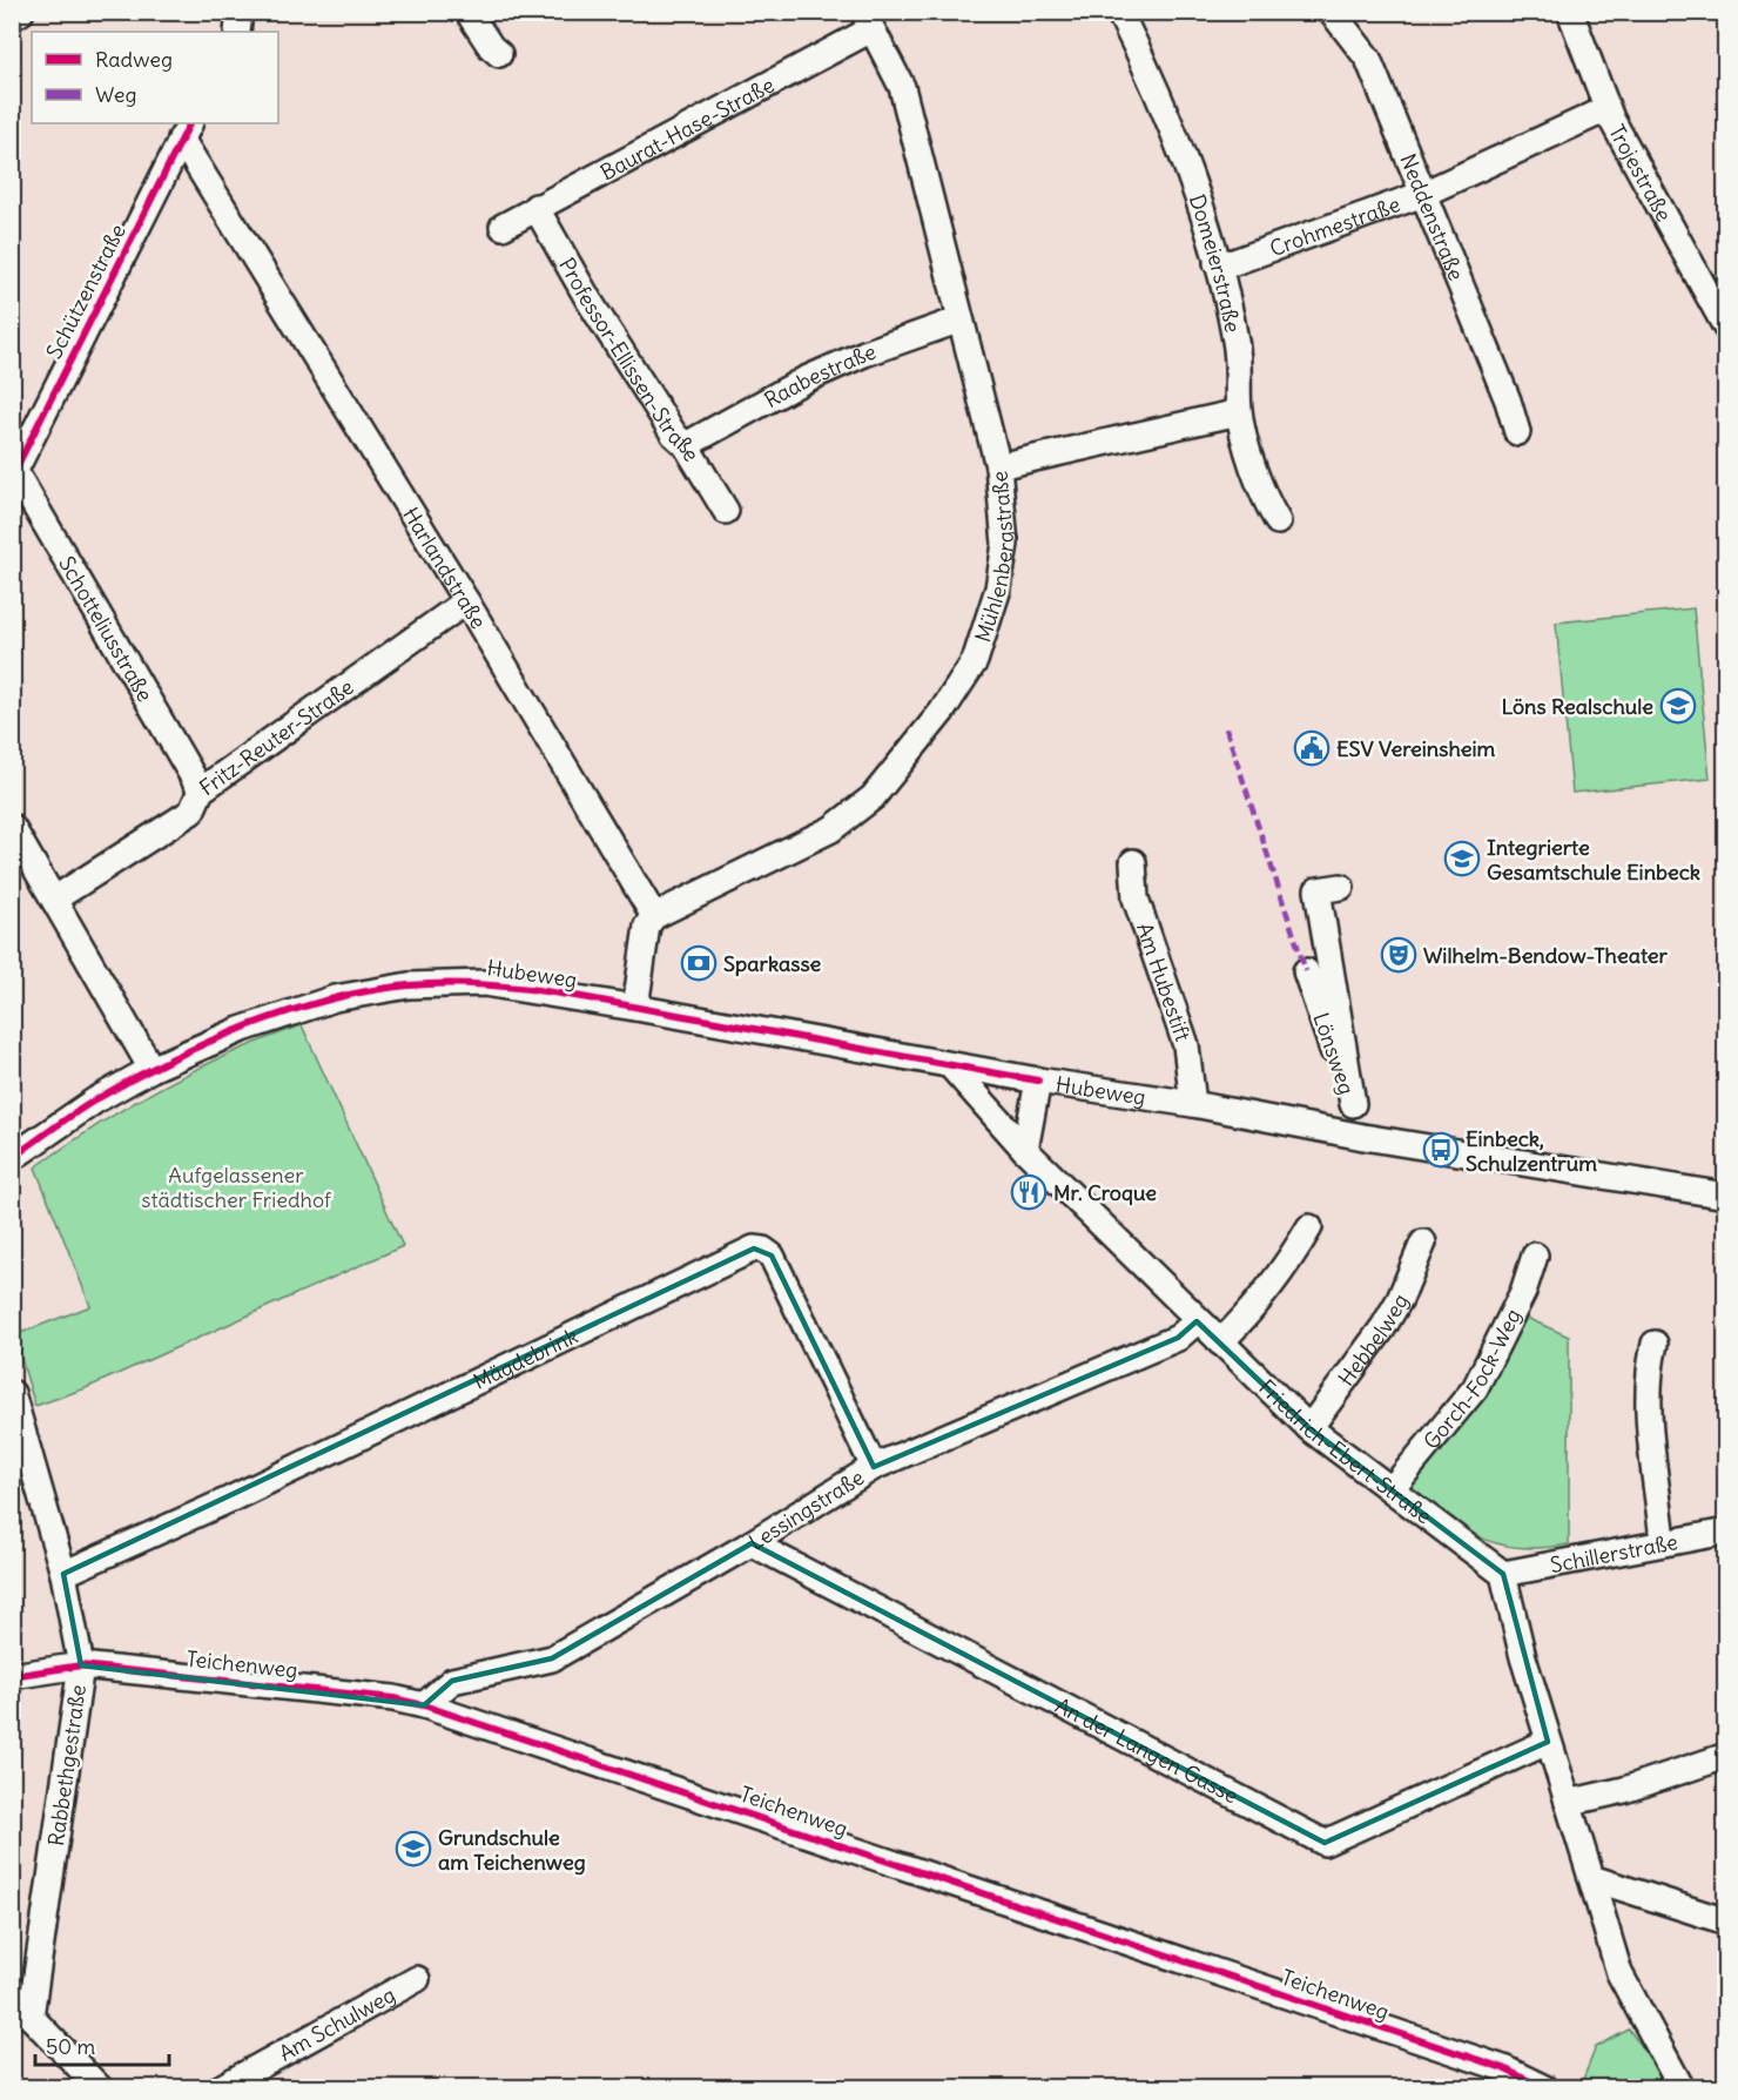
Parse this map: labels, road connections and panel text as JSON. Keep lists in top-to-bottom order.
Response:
{
  "streets": {
    "street": [
      "Baurat-Hase-Straße",
      "Trojestraße",
      "Neddenstraße",
      "Crohmestraße",
      "Domeierstraße",
      "Schützenstraße",
      "Professor-Ellissen-Straße",
      "Raabestraße",
      "Mühlenbergstraße",
      "Harlandstraße",
      "Schotteliusstraße",
      "Fritz-Reuter-Straße",
      "Hubeweg",
      "Am Hubestift",
      "Lönsweg",
      "Hebbelweg",
      "Mägdebrink",
      "Gorch-Fock-Weg",
      "Friedrich-Ebert-Straße",
      "Lessingstraße",
      "Schillerstraße",
      "Teichenweg",
      "An der Langen Gasse",
      "Rabbethgestraße",
      "Am Schulweg"
    ]
  },
  "crossings": [
    ["Baurat-Hase-Straße", "Professor-Ellissen-Straße"],
    ["Baurat-Hase-Straße", "Mühlenbergstraße"],
    ["Trojestraße", "Crohmestraße"],
    ["Neddenstraße", "Crohmestraße"],
    ["Crohmestraße", "Domeierstraße"],
    ["Schützenstraße", "Harlandstraße"],
    ["Schützenstraße", "Schotteliusstraße"],
    ["Professor-Ellissen-Straße", "Raabestraße"],
    ["Raabestraße", "Mühlenbergstraße"],
    ["Mühlenbergstraße", "Harlandstraße"],
    ["Harlandstraße", "Fritz-Reuter-Straße"],
    ["Schotteliusstraße", "Fritz-Reuter-Straße"],
    ["Hubeweg", "Am Hubestift"],
    ["Hubeweg", "Lönsweg"],
    ["Hubeweg", "Friedrich-Ebert-Straße"],
    ["Hebbelweg", "Friedrich-Ebert-Straße"],
    ["Mägdebrink", "Lessingstraße"],
    ["Mägdebrink", "Rabbethgestraße"],
    ["Gorch-Fock-Weg", "Friedrich-Ebert-Straße"],
    ["Friedrich-Ebert-Straße", "Lessingstraße"],
    ["Friedrich-Ebert-Straße", "Schillerstraße"],
    ["Lessingstraße", "Teichenweg"],
    ["Lessingstraße", "An der Langen Gasse"],
    ["Teichenweg", "Rabbethgestraße"]
  ],
  "parks": ["Aufgelassener städtischer Friedhof"],
  "places": {
    "school or university": ["Löns Realschule", "Integrierte Gesamtschule Einbeck", "Grundschule am Teichenweg"],
    "public building": ["ESV Vereinsheim"],
    "theatre": ["Wilhelm-Bendow-Theater"],
    "bank": ["Sparkasse"],
    "bus stop": ["Einbeck, Schulzentrum"],
    "restaurant": ["Mr. Croque"]
  },
  "legend": ["Radweg", "Weg"],
  "scale_bar": "50 m"
}
